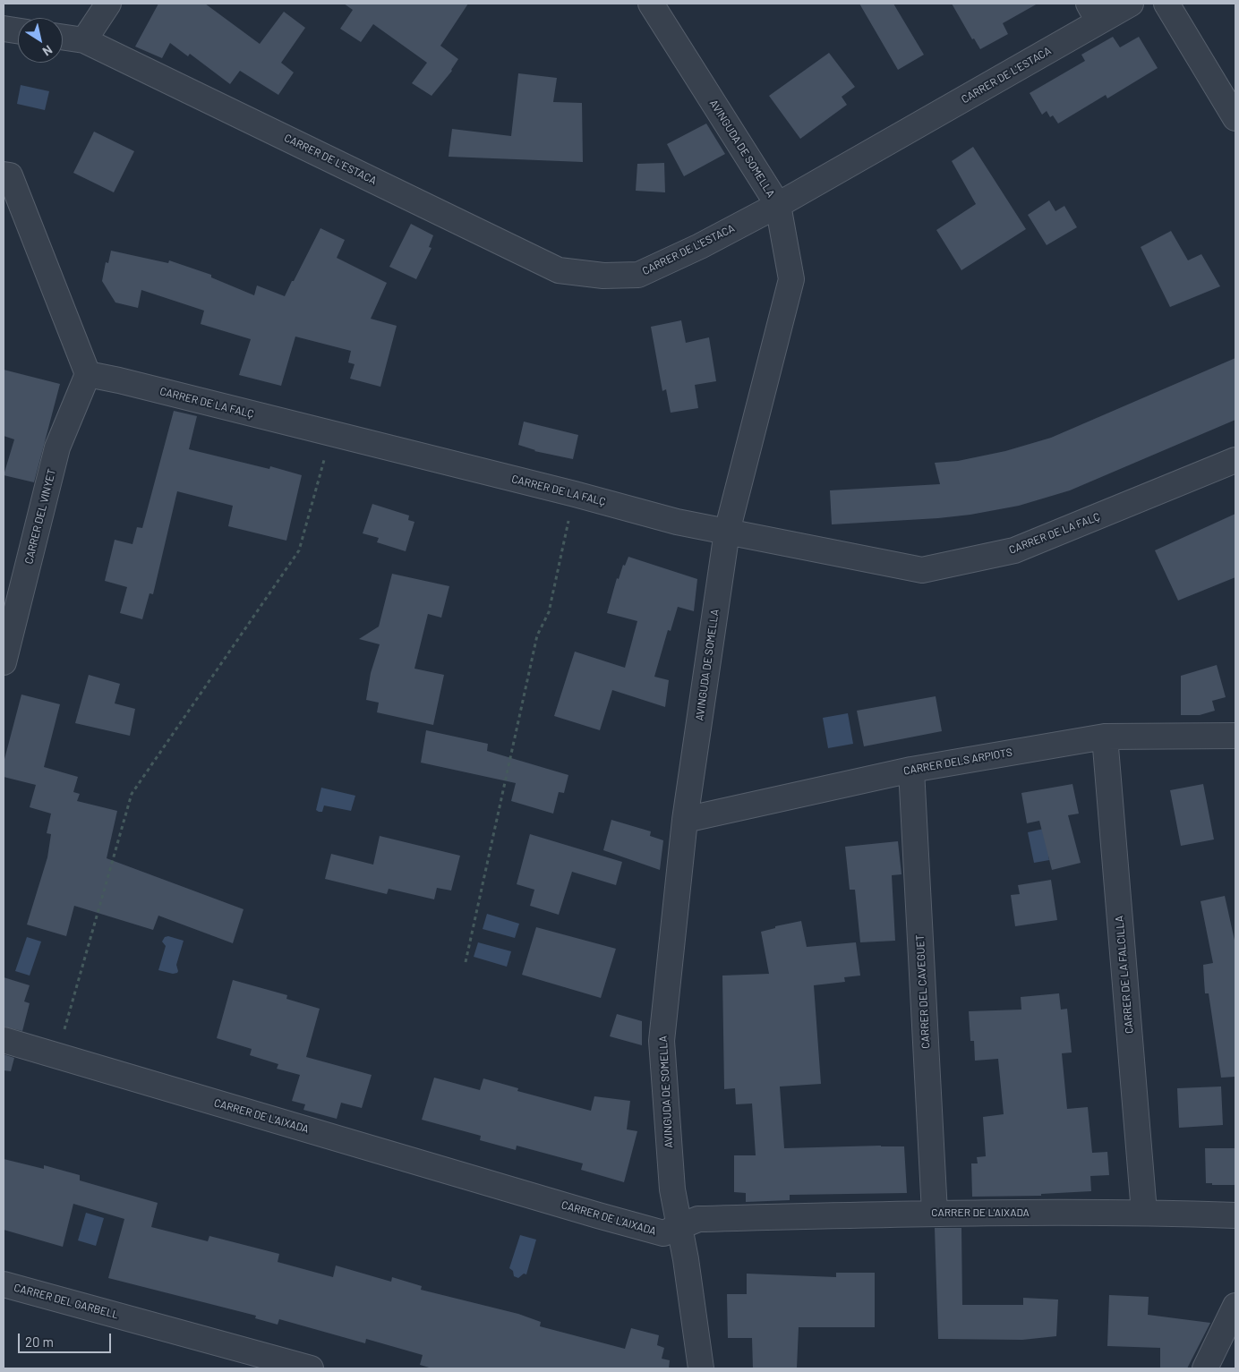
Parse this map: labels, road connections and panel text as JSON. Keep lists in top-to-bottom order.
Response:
{
  "streets": {
    "street": [
      "CARRER DE L'ESTACA",
      "AVINGUDA DE SOMELLA",
      "CARRER DE LA FALÇ",
      "CARRER DEL VINYET",
      "CARRER DELS ARPIOTS",
      "CARRER DE LA FALCILLA",
      "CARRER DEL CAVEGUET",
      "CARRER DE L'AIXADA",
      "CARRER DEL GARBELL"
    ]
  },
  "crossings": [
    ["CARRER DE L'ESTACA", "AVINGUDA DE SOMELLA"],
    ["AVINGUDA DE SOMELLA", "CARRER DE LA FALÇ"],
    ["AVINGUDA DE SOMELLA", "CARRER DELS ARPIOTS"],
    ["AVINGUDA DE SOMELLA", "CARRER DE L'AIXADA"],
    ["CARRER DE LA FALÇ", "CARRER DEL VINYET"],
    ["CARRER DELS ARPIOTS", "CARRER DE LA FALCILLA"],
    ["CARRER DELS ARPIOTS", "CARRER DEL CAVEGUET"],
    ["CARRER DE LA FALCILLA", "CARRER DE L'AIXADA"],
    ["CARRER DEL CAVEGUET", "CARRER DE L'AIXADA"]
  ],
  "scale_bar": "20 m",
  "north": "bottom right"
}
